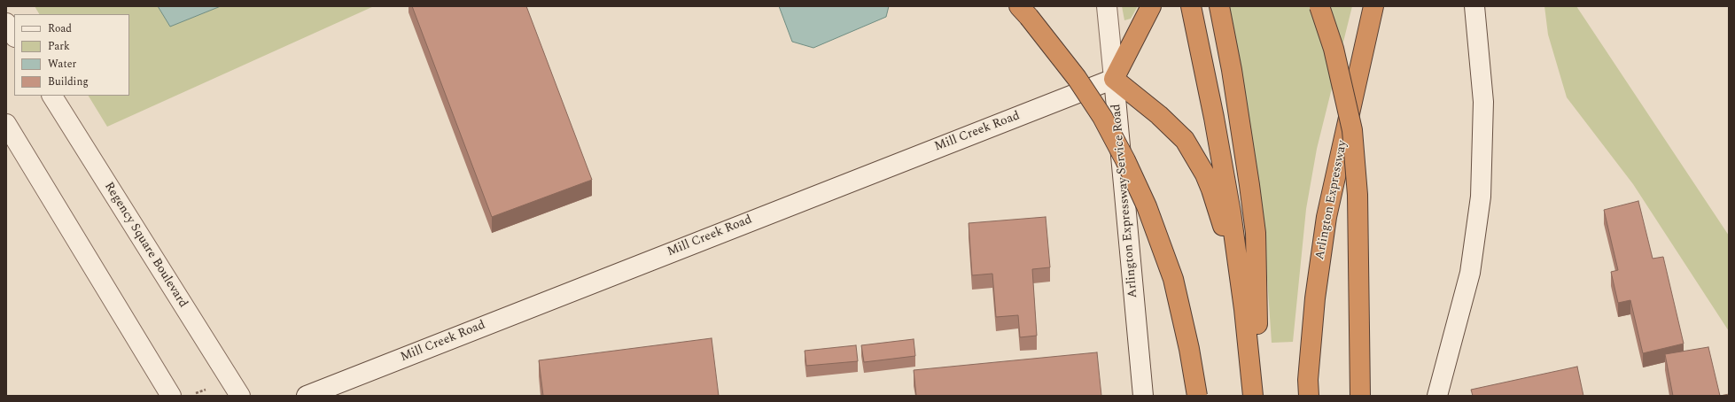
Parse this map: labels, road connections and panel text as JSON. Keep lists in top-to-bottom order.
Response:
{
  "streets": {
    "highway": ["Arlington Expressway"],
    "street": ["Mill Creek Road", "Arlington Expressway Service Road", "Regency Square Boulevard"]
  },
  "crossings": [
    ["Mill Creek Road", "Arlington Expressway Service Road"]
  ],
  "legend": [
    "Road",
    "Park",
    "Water",
    "Building"
  ]
}
